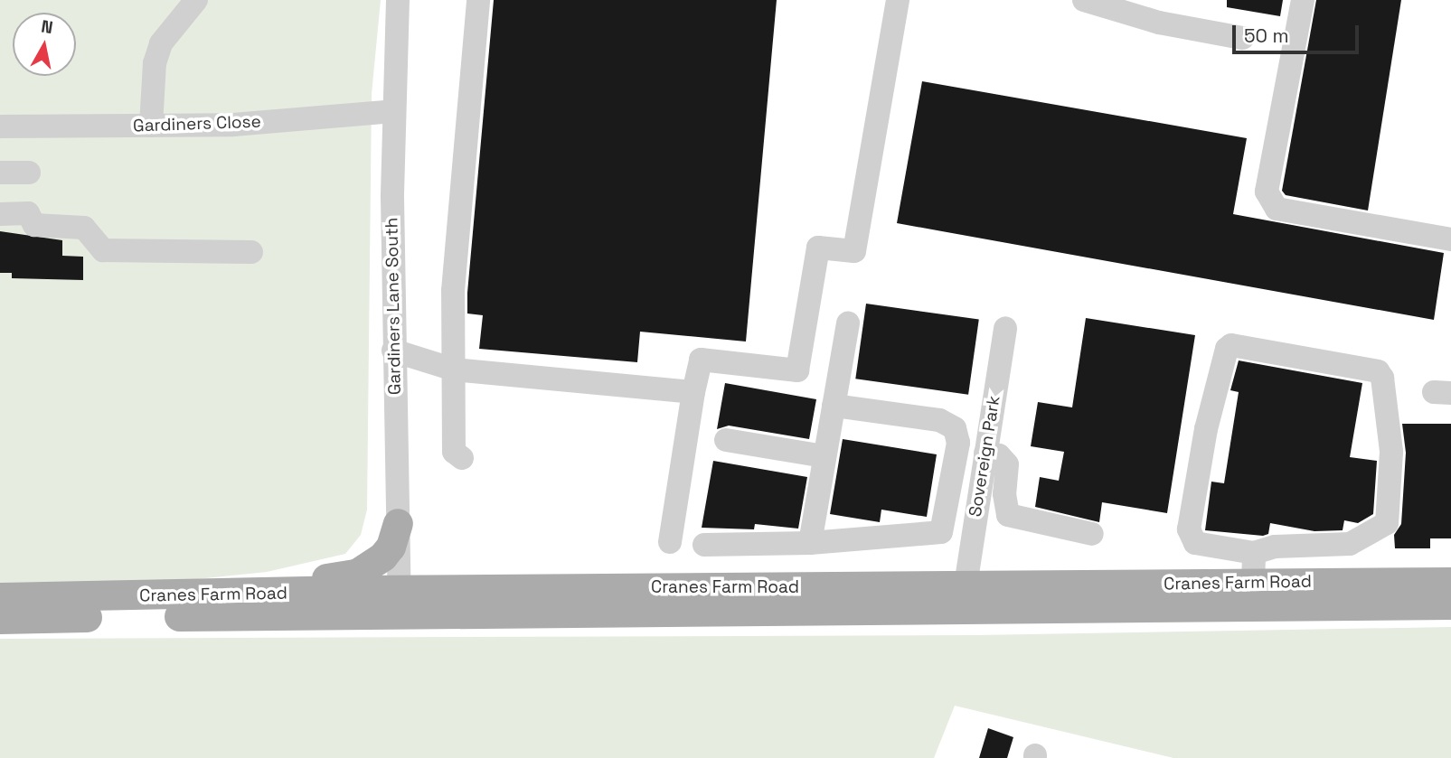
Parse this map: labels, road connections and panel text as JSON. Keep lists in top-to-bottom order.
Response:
{
  "streets": {
    "main road": ["Cranes Farm Road"],
    "street": ["Gardiners Close", "Gardiners Lane South", "Sovereign Park"]
  },
  "crossings": [
    ["Gardiners Close", "Gardiners Lane South"],
    ["Gardiners Lane South", "Cranes Farm Road"],
    ["Sovereign Park", "Cranes Farm Road"]
  ],
  "scale_bar": "50 m",
  "north": "top"
}
